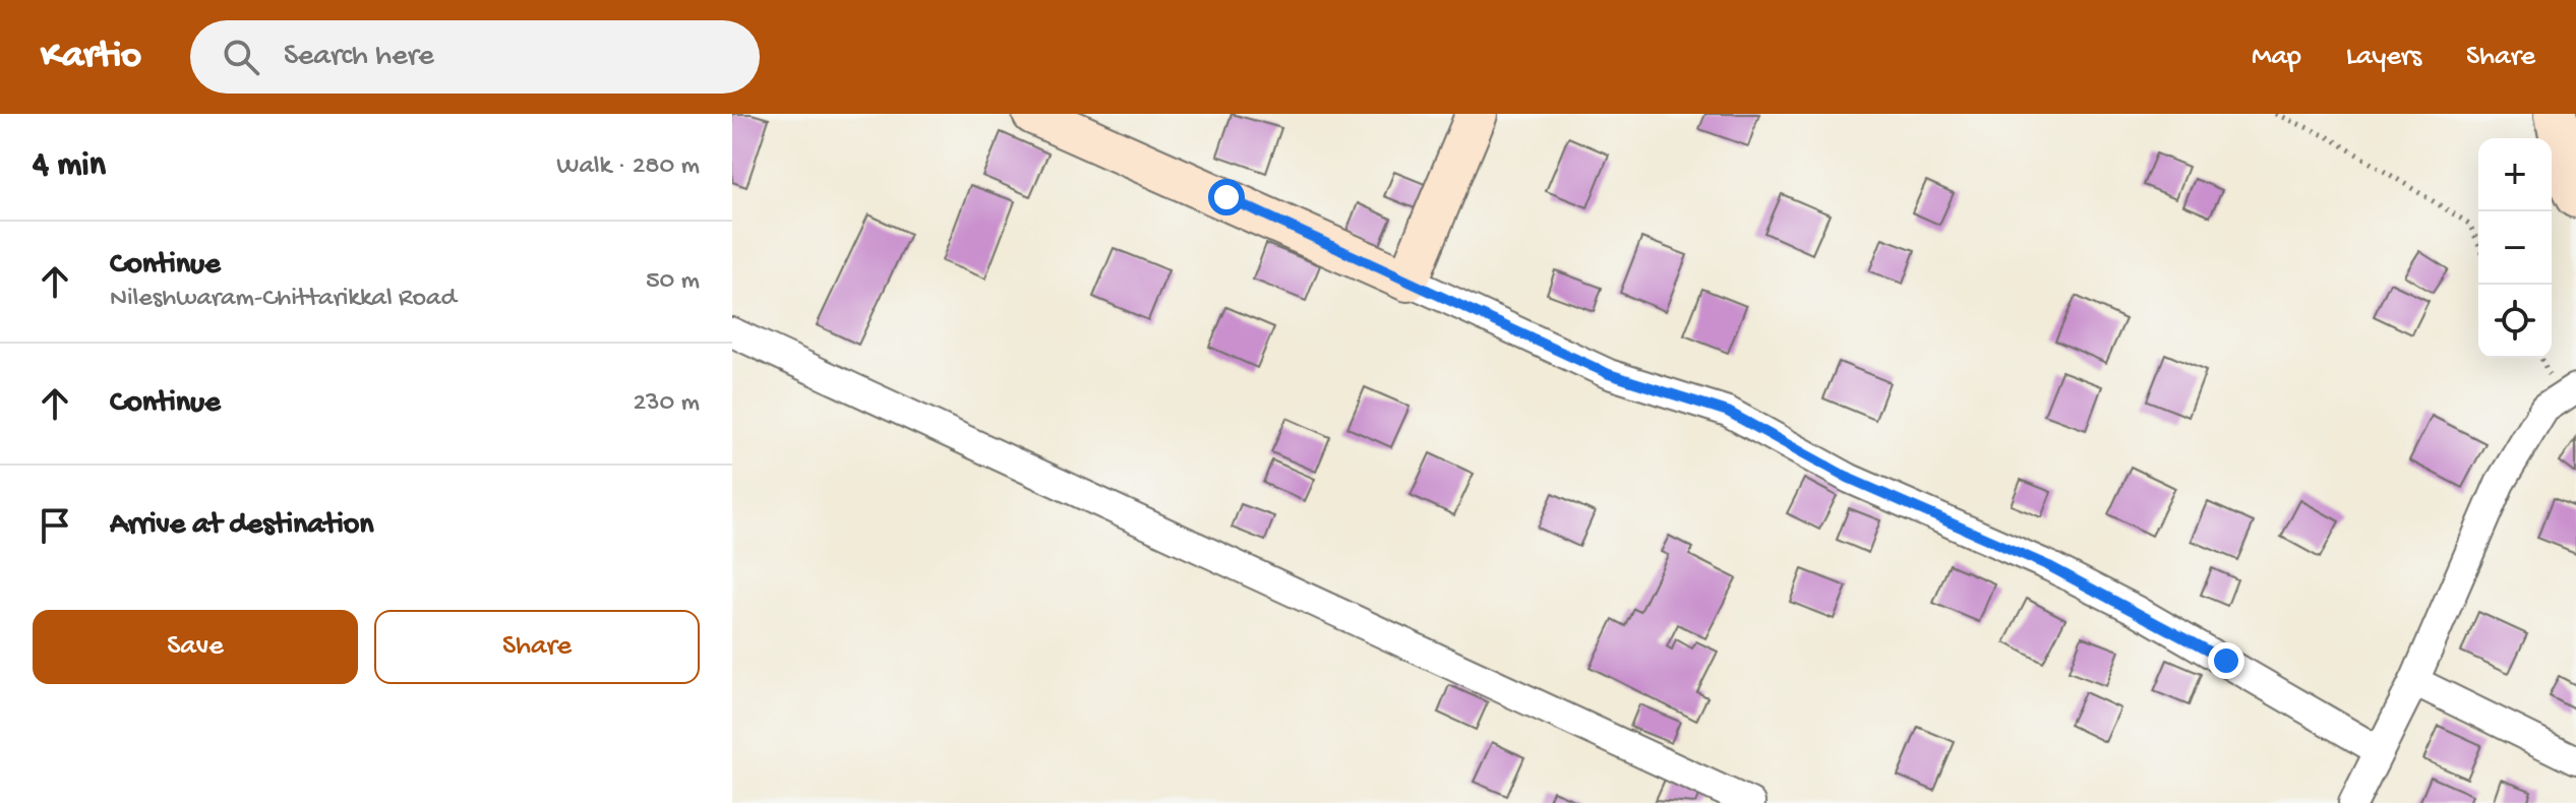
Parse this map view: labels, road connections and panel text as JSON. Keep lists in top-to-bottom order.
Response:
{
  "page": {
    "header": "Kartio",
    "search": "Search here",
    "nav": ["Map", "Layers", "Share"],
    "heading": ["4 min", "Walk · 280 m"],
    "map_buttons": ["+", "−"],
    "list": [
      ["Continue", "Nileshwaram-Chittarikkal Road", "50 m"],
      ["Continue", "230 m"],
      "Arrive at destination"
    ],
    "buttons": ["Save", "Share"]
  }
}
